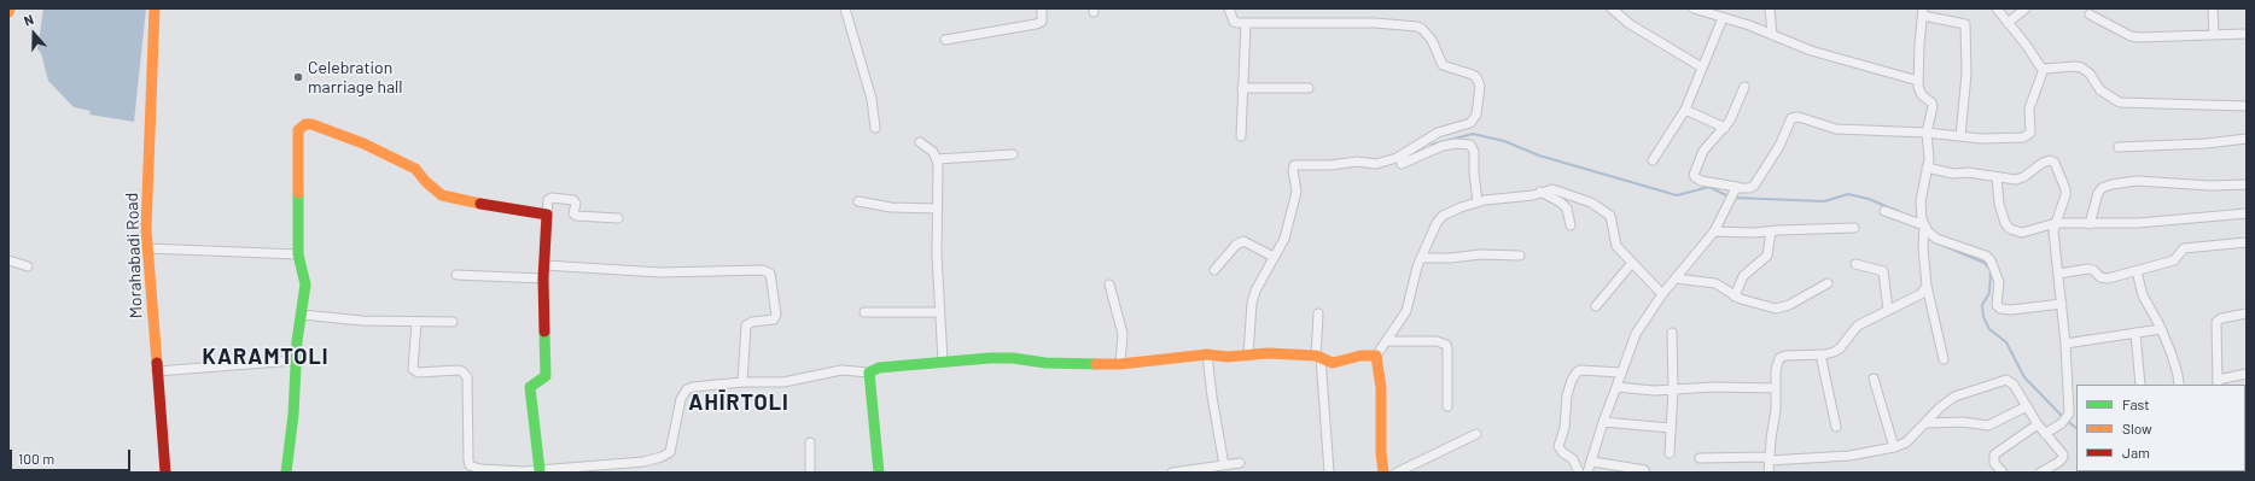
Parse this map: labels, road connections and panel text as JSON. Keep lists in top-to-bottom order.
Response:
{
  "streets": {
    "street": ["Morahabadi Road"]
  },
  "districts": ["KARAMTOLI", "AHĪRTOLI"],
  "places": ["Celebration marriage hall"],
  "legend": ["Fast", "Slow", "Jam"],
  "scale_bar": "100 m",
  "north": "top"
}
